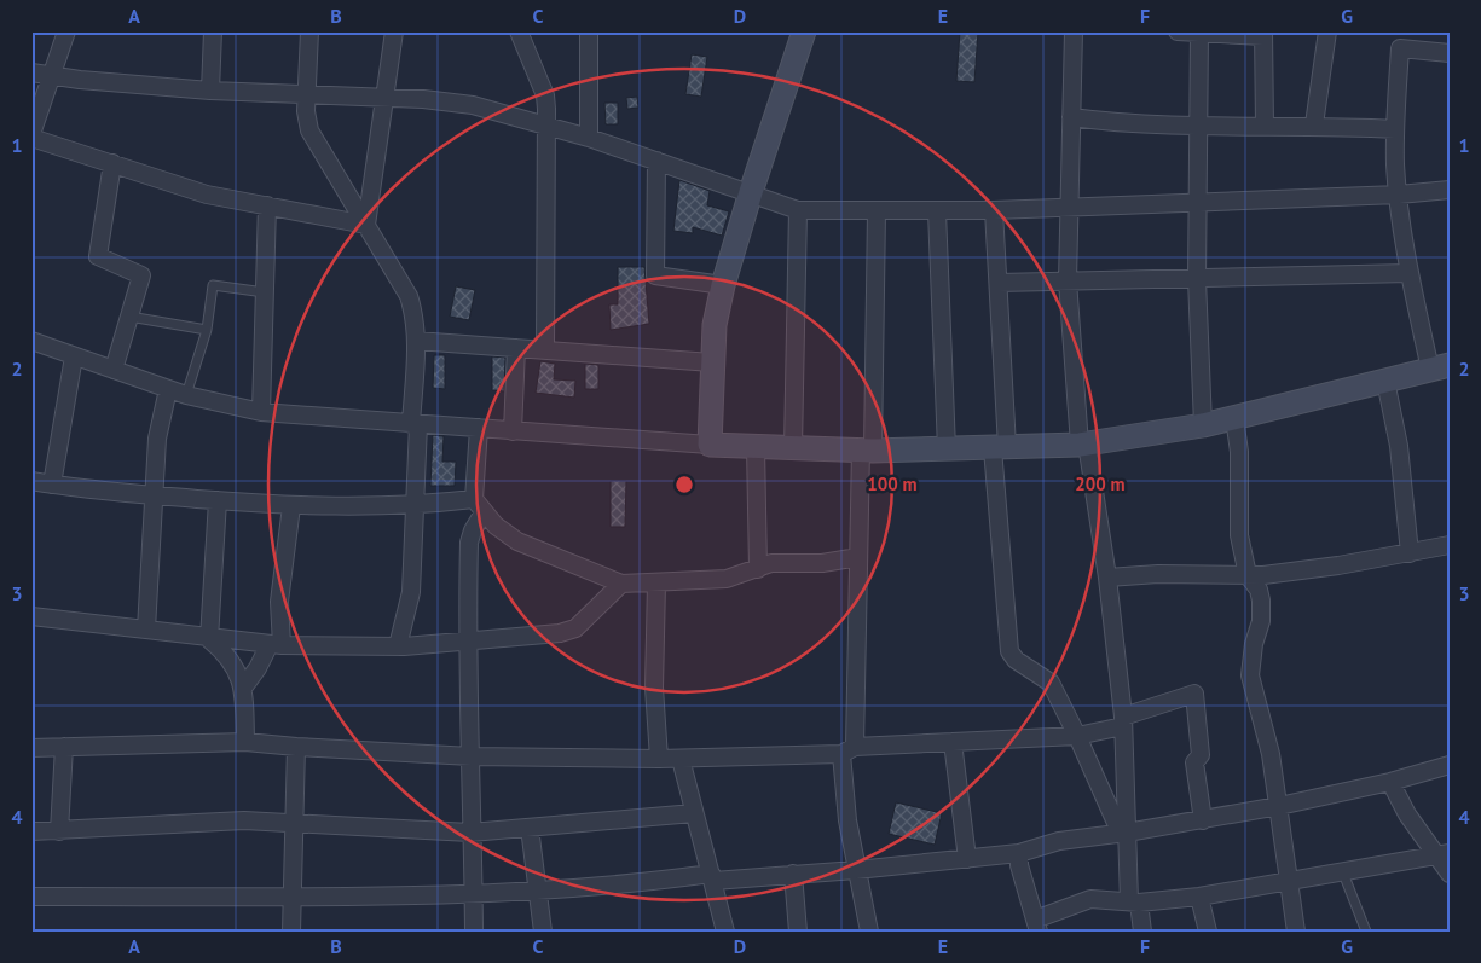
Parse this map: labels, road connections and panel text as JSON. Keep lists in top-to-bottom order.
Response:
{
  "grid": {
    "columns": [
      "A",
      "B",
      "C",
      "D",
      "E",
      "F",
      "G"
    ],
    "rows": [
      "1",
      "2",
      "3",
      "4"
    ]
  },
  "rings": ["100 m", "200 m"]
}
